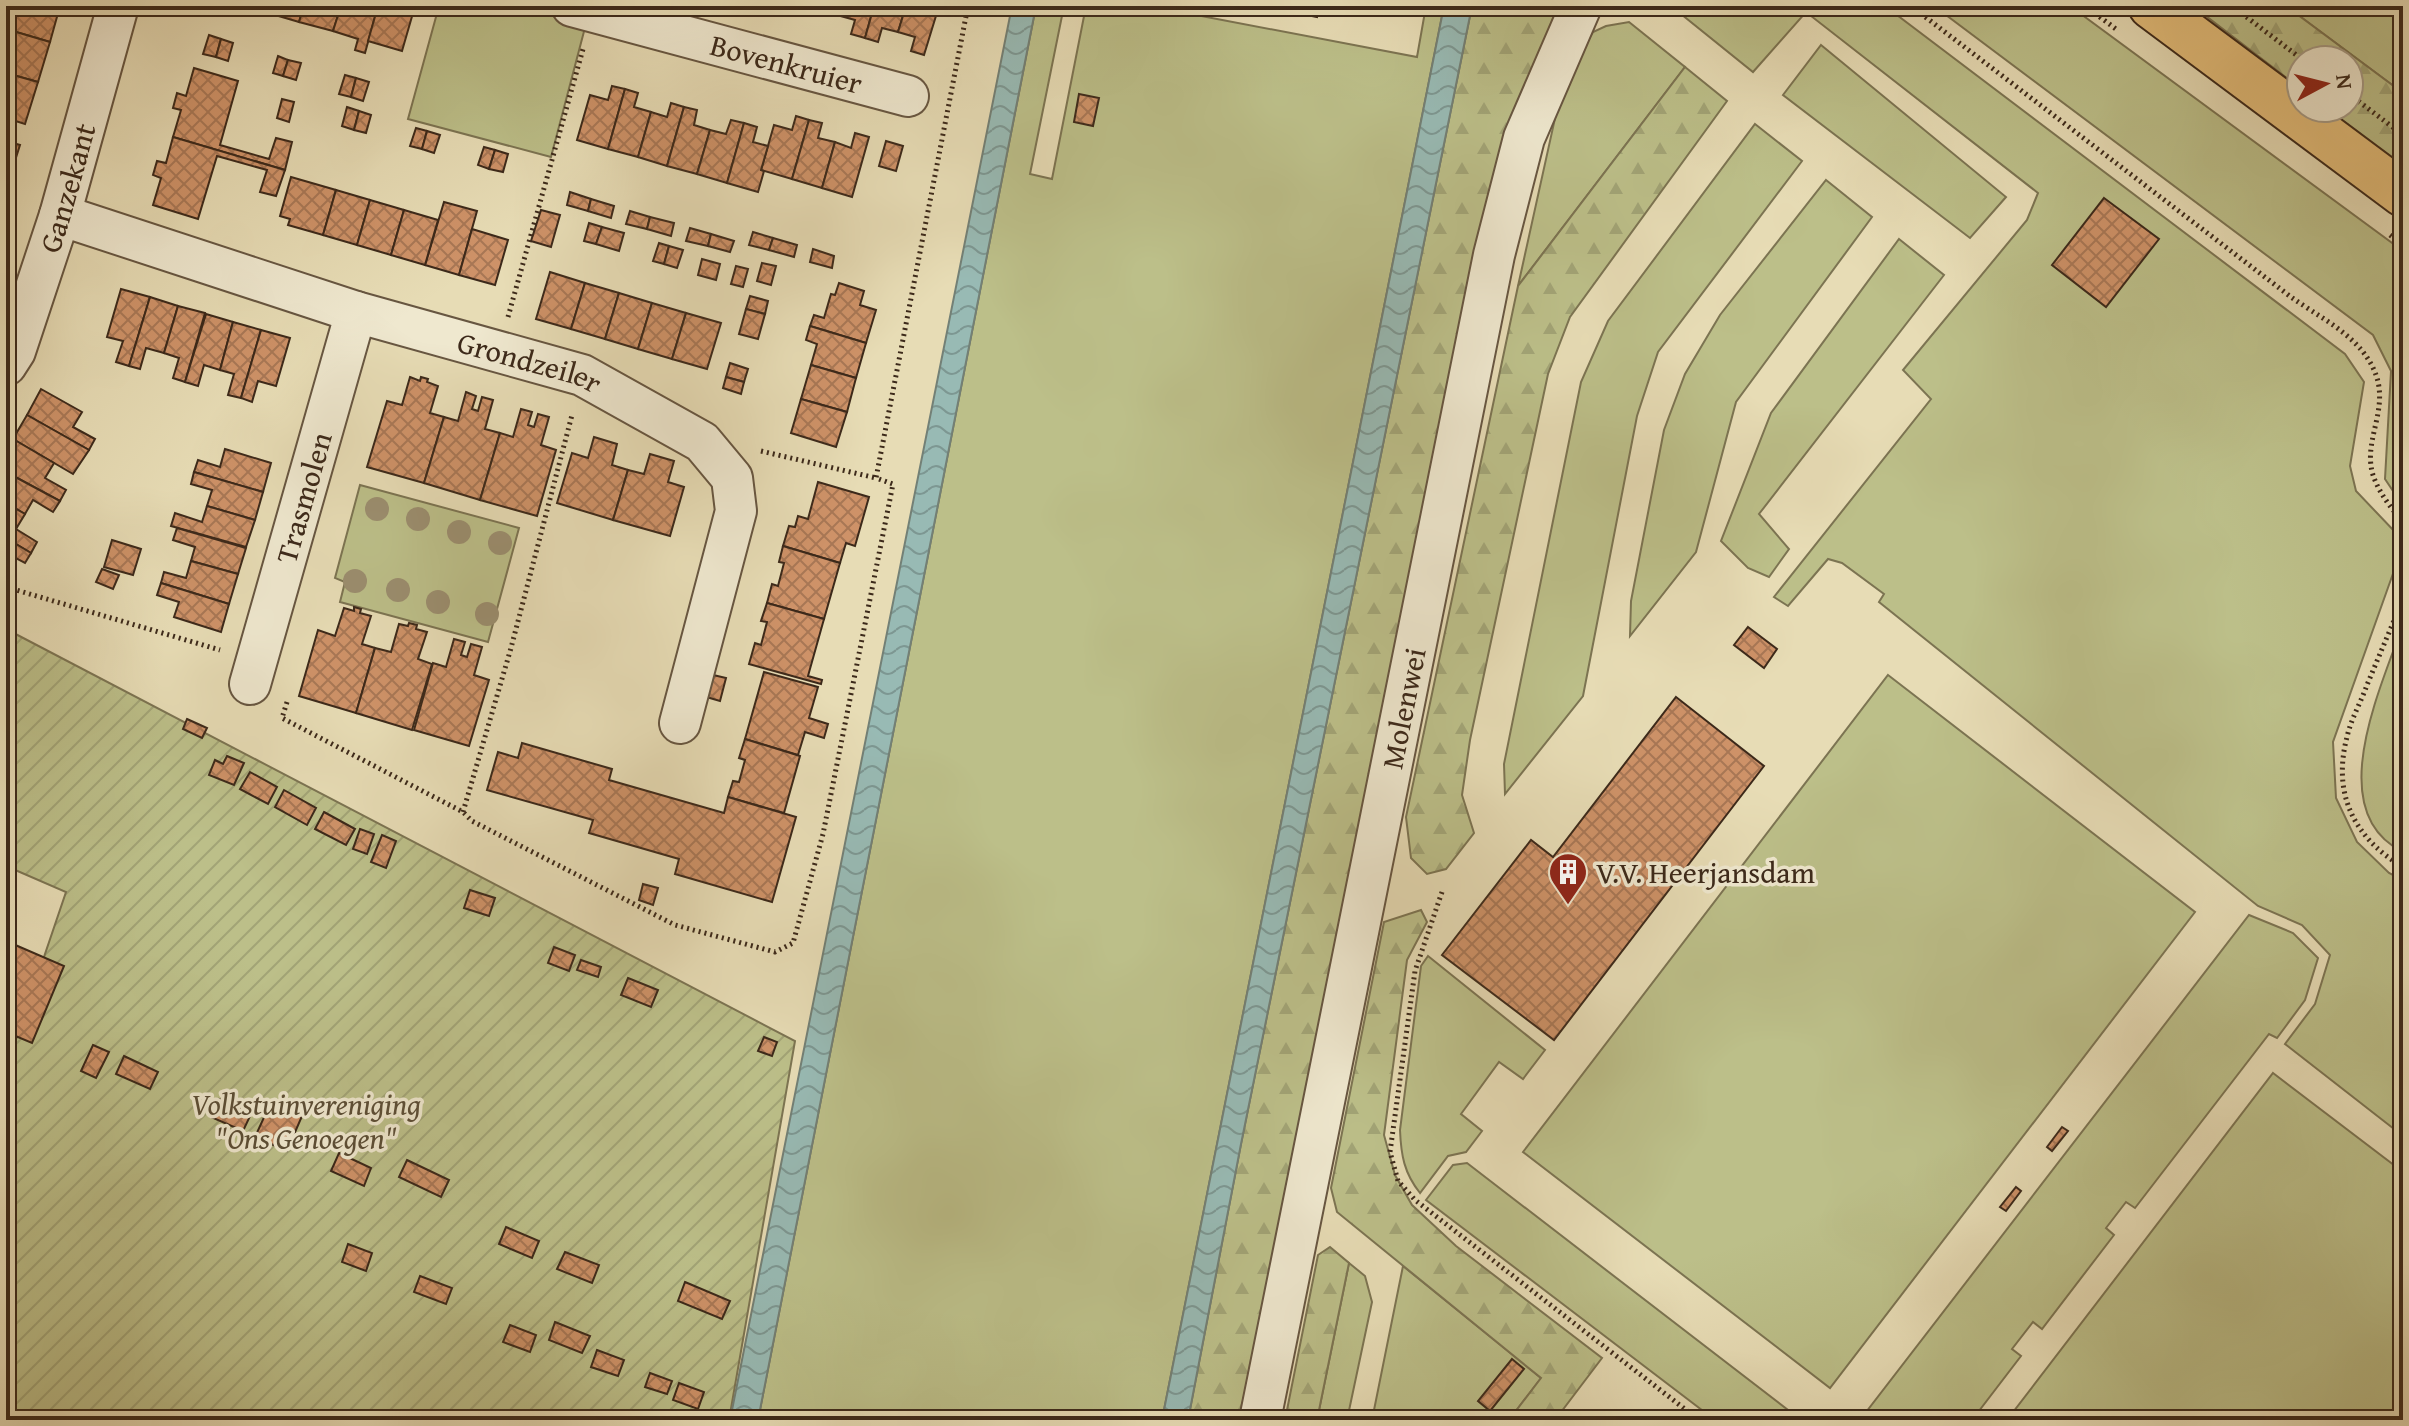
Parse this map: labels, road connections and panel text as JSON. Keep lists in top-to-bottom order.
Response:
{
  "streets": {
    "street": [
      "Bovenkruier",
      "Ganzekant",
      "Grondzeiler",
      "Trasmolen",
      "Molenwei"
    ]
  },
  "crossings": [
    ["Ganzekant", "Grondzeiler"],
    ["Grondzeiler", "Trasmolen"]
  ],
  "parks": ["Volkstuinvereniging \"Ons Genoegen\""],
  "places": {
    "building": ["V.V. Heerjansdam"]
  },
  "north": "right"
}
